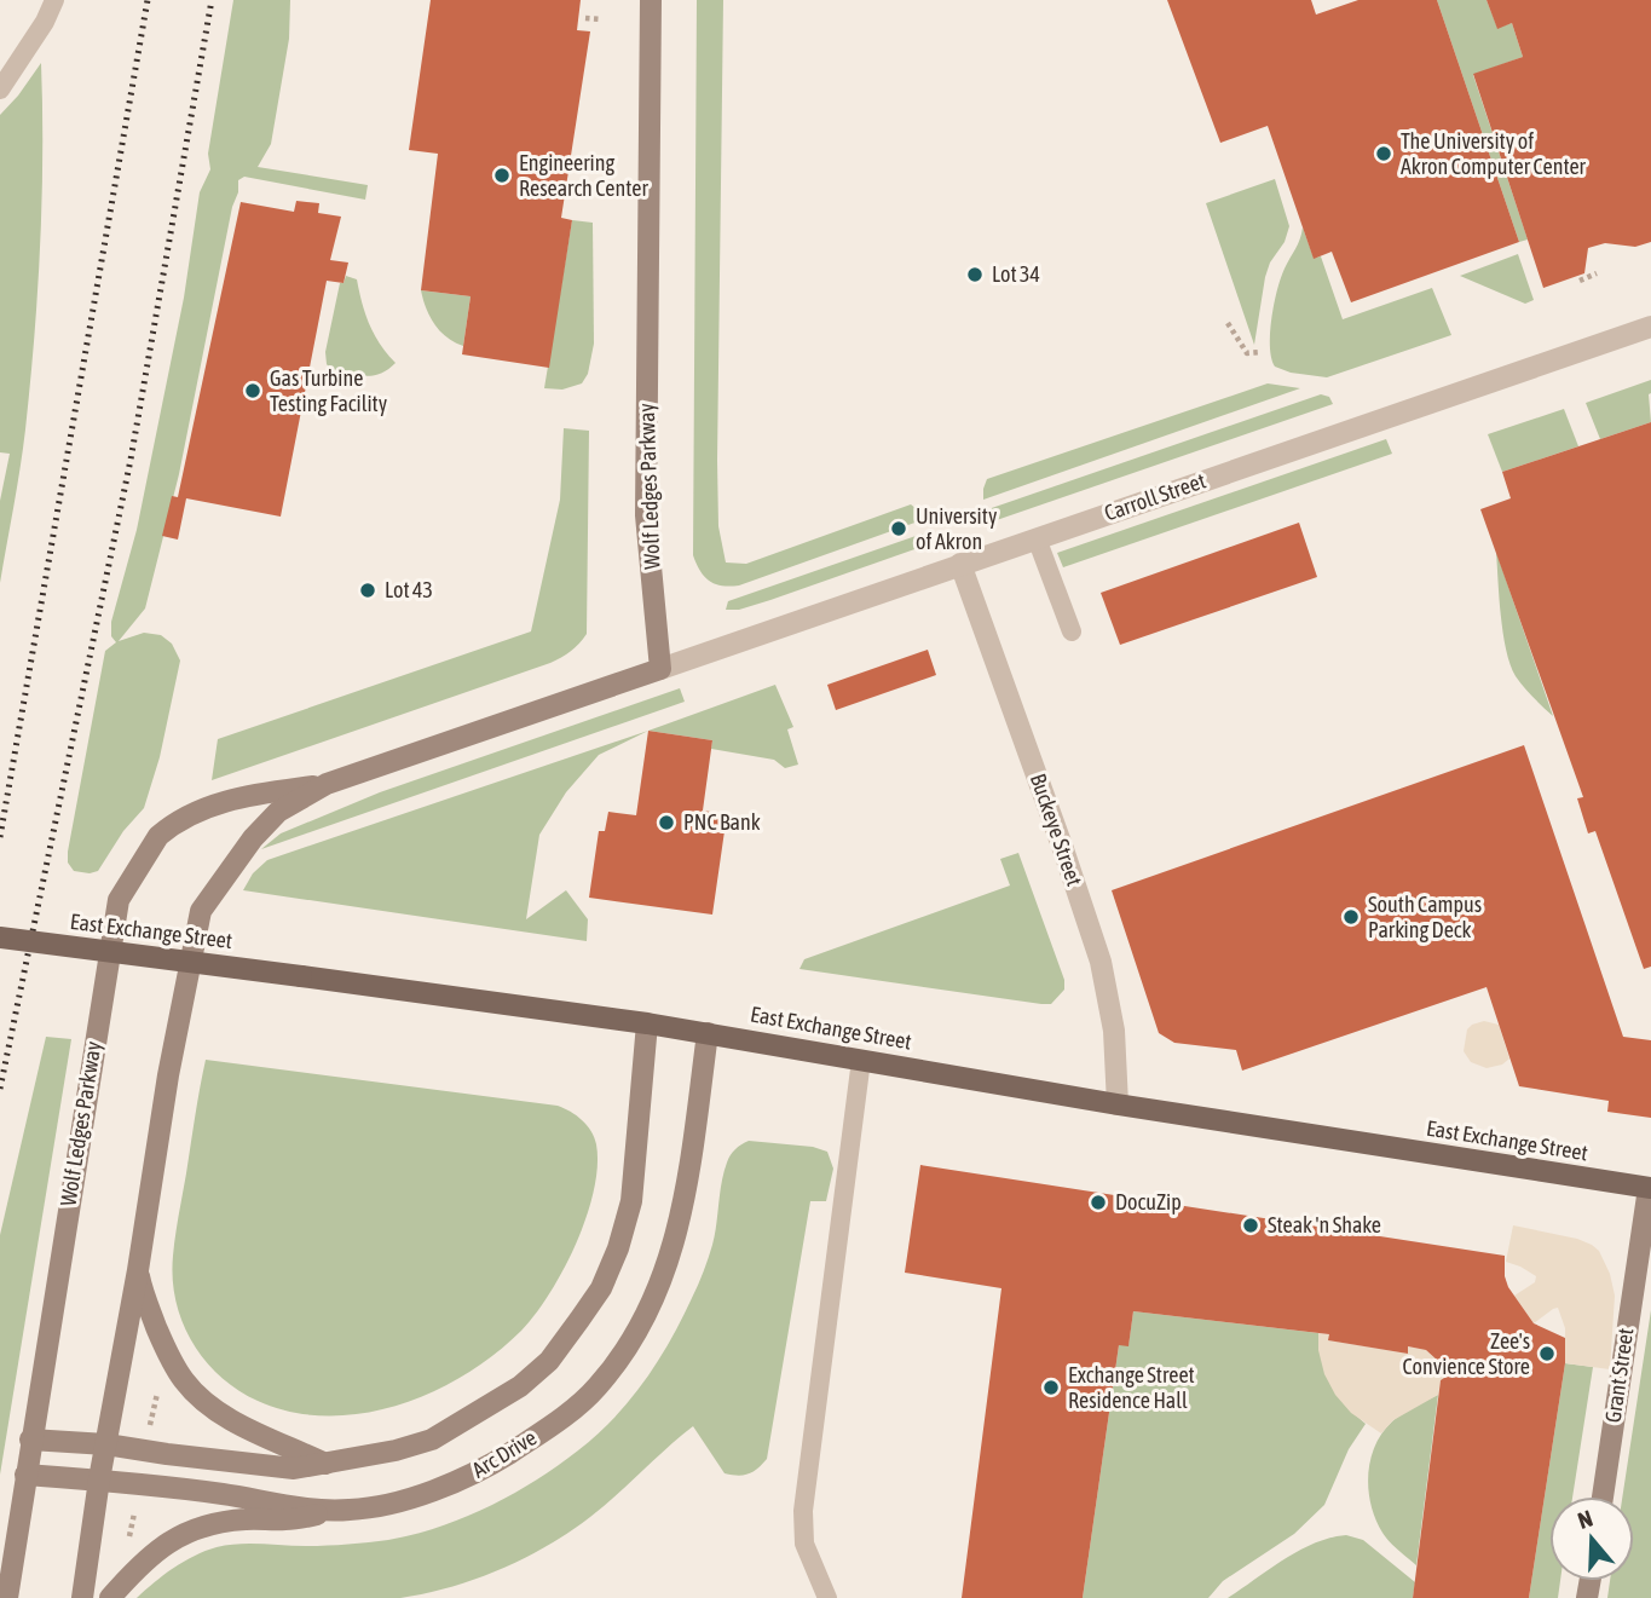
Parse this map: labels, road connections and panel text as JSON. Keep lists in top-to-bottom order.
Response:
{
  "streets": {
    "main road": [
      "Wolf Ledges Parkway",
      "East Exchange Street",
      "Grant Street",
      "Arc Drive"
    ],
    "street": ["Carroll Street", "Buckeye Street"]
  },
  "crossings": [
    ["Wolf Ledges Parkway", "Carroll Street"],
    ["Wolf Ledges Parkway", "Arc Drive"],
    ["Carroll Street", "Buckeye Street"],
    ["Buckeye Street", "East Exchange Street"],
    ["East Exchange Street", "Grant Street"],
    ["East Exchange Street", "Arc Drive"]
  ],
  "places": [
    "The University of Akron Computer Center",
    "Engineering Research Center",
    "Lot 34",
    "Gas Turbine Testing Facility",
    "University of Akron",
    "Lot 43",
    "PNC Bank",
    "South Campus Parking Deck",
    "DocuZip",
    "Steak 'n Shake",
    "Zee's Convience Store",
    "Exchange Street Residence Hall"
  ],
  "north": "top"
}
